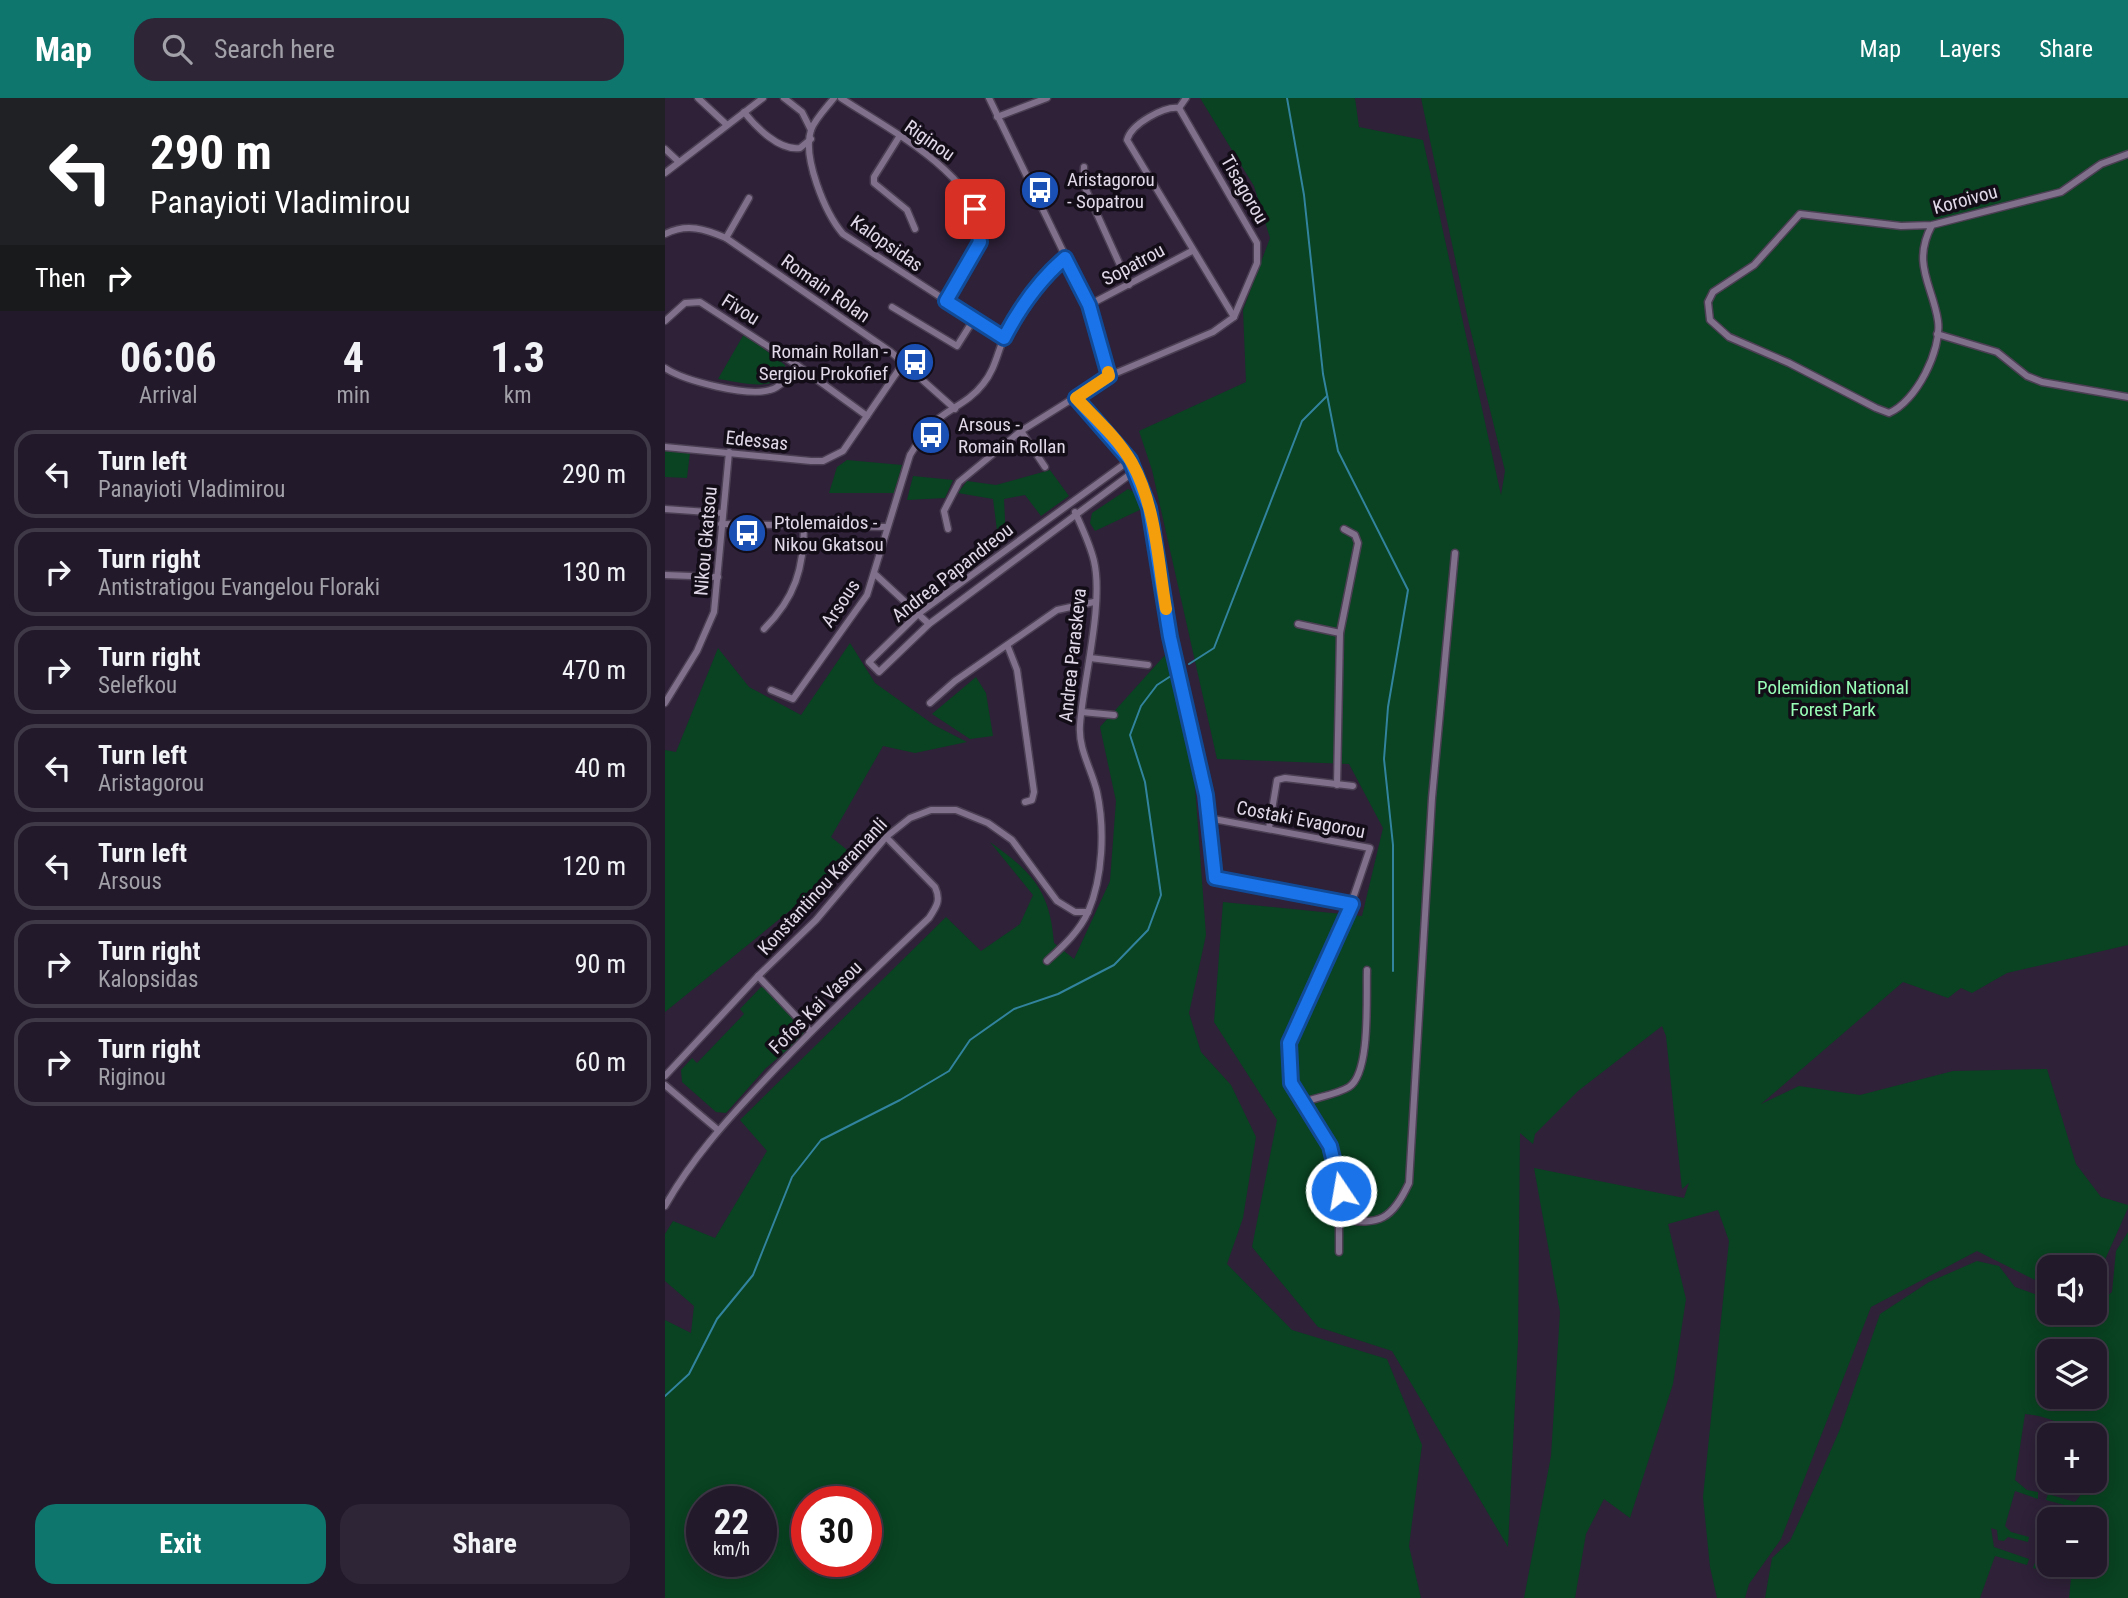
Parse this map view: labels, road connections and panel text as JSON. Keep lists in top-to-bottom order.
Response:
{
  "streets": {
    "street": [
      "Riginou",
      "Tisagorou",
      "Koroivou",
      "Kalopsidas",
      "Sopatrou",
      "Romain Rolan",
      "Fivou",
      "Edessas",
      "Nikou Gkatsou",
      "Andrea Papandreou",
      "Arsous",
      "Andrea Paraskeva",
      "Costaki Evagorou",
      "Konstantinou Karamanli",
      "Fofos Kai Vasou"
    ]
  },
  "crossings": [
    ["Riginou", "Kalopsidas"],
    ["Kalopsidas", "Arsous"],
    ["Romain Rolan", "Arsous"],
    ["Fivou", "Edessas"],
    ["Edessas", "Nikou Gkatsou"],
    ["Andrea Papandreou", "Andrea Paraskeva"],
    ["Andrea Paraskeva", "Konstantinou Karamanli"],
    ["Konstantinou Karamanli", "Fofos Kai Vasou"]
  ],
  "parks": ["Polemidion National Forest Park"],
  "places": {
    "bus stop": [
      "Aristagorou - Sopatrou",
      "Romain Rollan - Sergiou Prokofief",
      "Arsous - Romain Rollan",
      "Ptolemaidos - Nikou Gkatsou"
    ]
  },
  "page": {
    "header": "Map",
    "search": "Search here",
    "nav": ["Map", "Layers", "Share"],
    "turn": ["290 m", "Panayioti Vladimirou"],
    "then": "Then",
    "eta": [
      "06:06",
      "Arrival",
      "4",
      "min",
      "1.3",
      "km"
    ],
    "list": [
      {
        "name": "Turn left",
        "note": "Panayioti Vladimirou",
        "value": "290 m"
      },
      {
        "name": "Turn right",
        "note": "Antistratigou Evangelou Floraki",
        "value": "130 m"
      },
      {
        "name": "Turn right",
        "note": "Selefkou",
        "value": "470 m"
      },
      {
        "name": "Turn left",
        "note": "Aristagorou",
        "value": "40 m"
      },
      {
        "name": "Turn left",
        "note": "Arsous",
        "value": "120 m"
      },
      {
        "name": "Turn right",
        "note": "Kalopsidas",
        "value": "90 m"
      },
      {
        "name": "Turn right",
        "note": "Riginou",
        "value": "60 m"
      }
    ],
    "map_buttons": ["+", "−"],
    "speed": "22 km/h",
    "limit": "30",
    "buttons": ["Exit", "Share"]
  }
}
